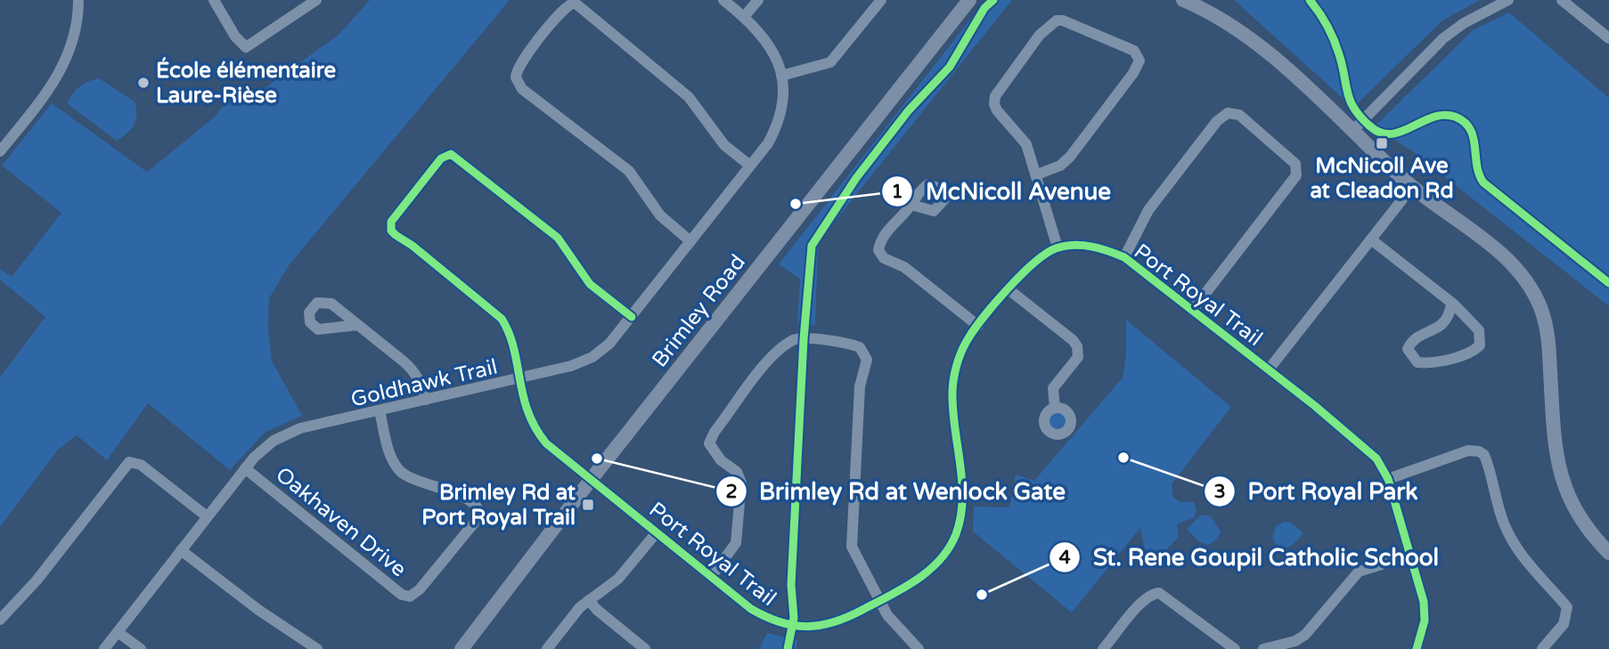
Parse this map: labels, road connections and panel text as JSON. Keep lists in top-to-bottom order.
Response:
{
  "streets": {
    "main road": ["Brimley Road"],
    "street": ["Port Royal Trail", "Goldhawk Trail", "Oakhaven Drive"]
  },
  "crossings": [
    ["Port Royal Trail", "Brimley Road"],
    ["Port Royal Trail", "Goldhawk Trail"],
    ["Goldhawk Trail", "Oakhaven Drive"]
  ],
  "places": {
    "other": [
      "École élémentaire Laure-Rièse",
      "McNicoll Avenue",
      "Port Royal Park",
      "Brimley Rd at Wenlock Gate",
      "St. Rene Goupil Catholic School"
    ],
    "transit": ["McNicoll Ave at Cleadon Rd", "Brimley Rd at Port Royal Trail"]
  }
}
